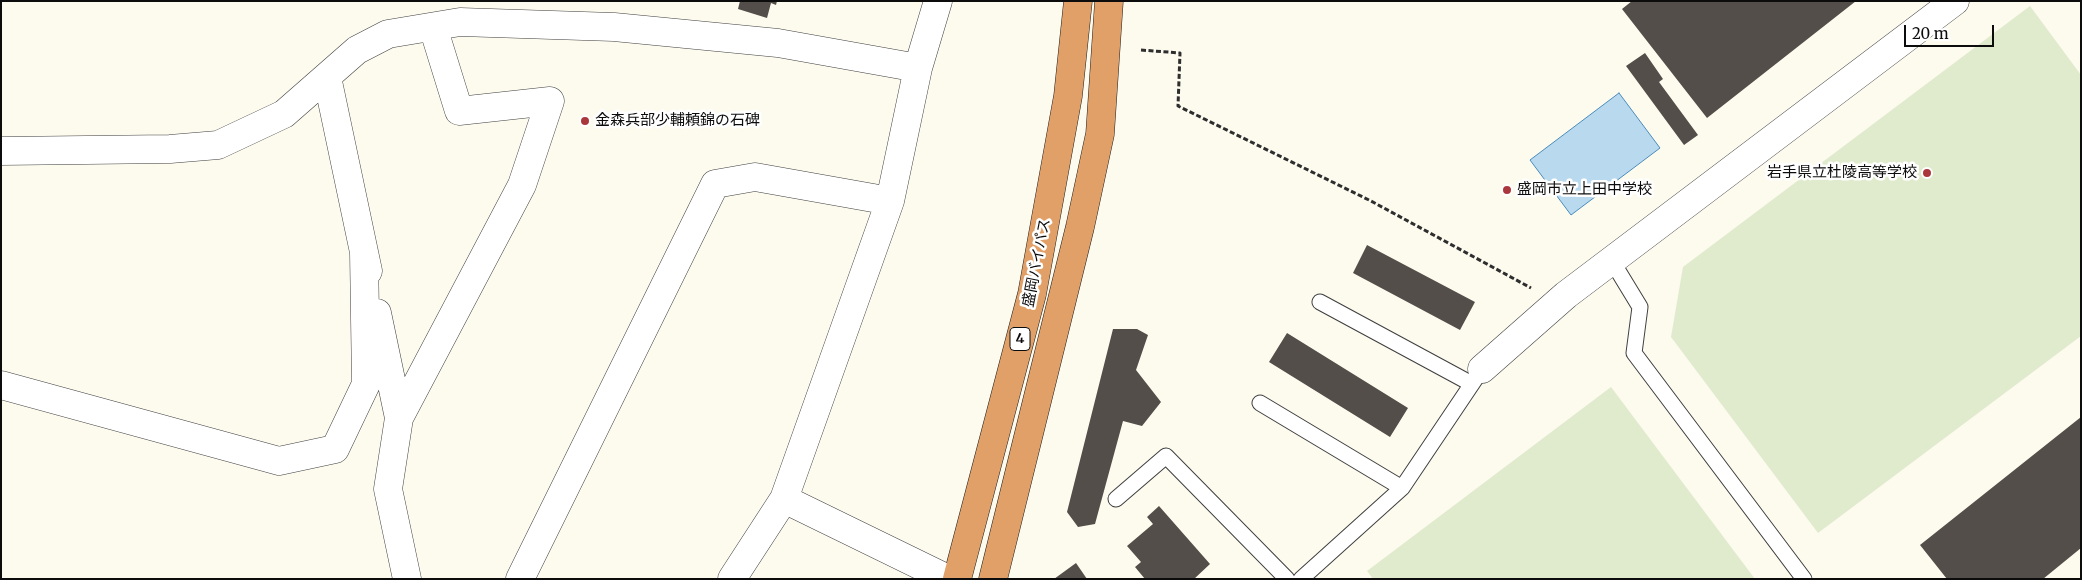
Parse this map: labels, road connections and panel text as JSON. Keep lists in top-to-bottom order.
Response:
{
  "streets": {
    "highway": ["盛岡バイパス", "4"]
  },
  "places": ["金森兵部少輔頼錦の石碑", "岩手県立杜陵高等学校", "盛岡市立上田中学校"],
  "scale_bar": "20 m"
}
